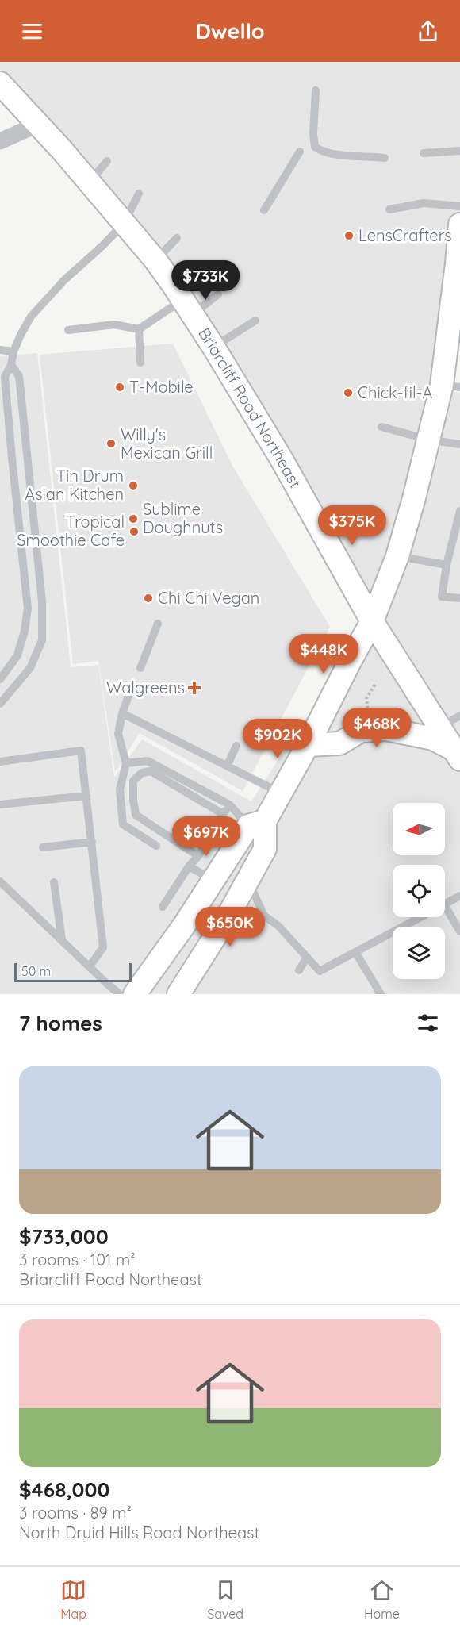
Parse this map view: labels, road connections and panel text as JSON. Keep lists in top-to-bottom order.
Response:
{
  "streets": {
    "main road": ["Briarcliff Road Northeast"]
  },
  "places": {
    "other": [
      "LensCrafters",
      "T-Mobile",
      "Chick-fil-A",
      "Willy's Mexican Grill",
      "Tin Drum Asian Kitchen",
      "Sublime Doughnuts",
      "Tropical Smoothie Cafe",
      "Chi Chi Vegan"
    ],
    "health": ["Walgreens"]
  },
  "scale_bar": "50 m",
  "north": "left",
  "page": {
    "header": "Dwello",
    "price": [
      "$733K",
      "$375K",
      "$448K",
      "$468K",
      "$902K",
      "$697K",
      "$650K"
    ],
    "scale": "50 m",
    "heading": "7 homes",
    "list": [
      {
        "name": "$733,000",
        "note": "3 rooms · 101 m² · Briarcliff Road Northeast"
      },
      {
        "name": "$468,000",
        "note": "3 rooms · 89 m² · North Druid Hills Road Northeast"
      }
    ],
    "tabs": ["Map", "Saved", "Home"]
  }
}
